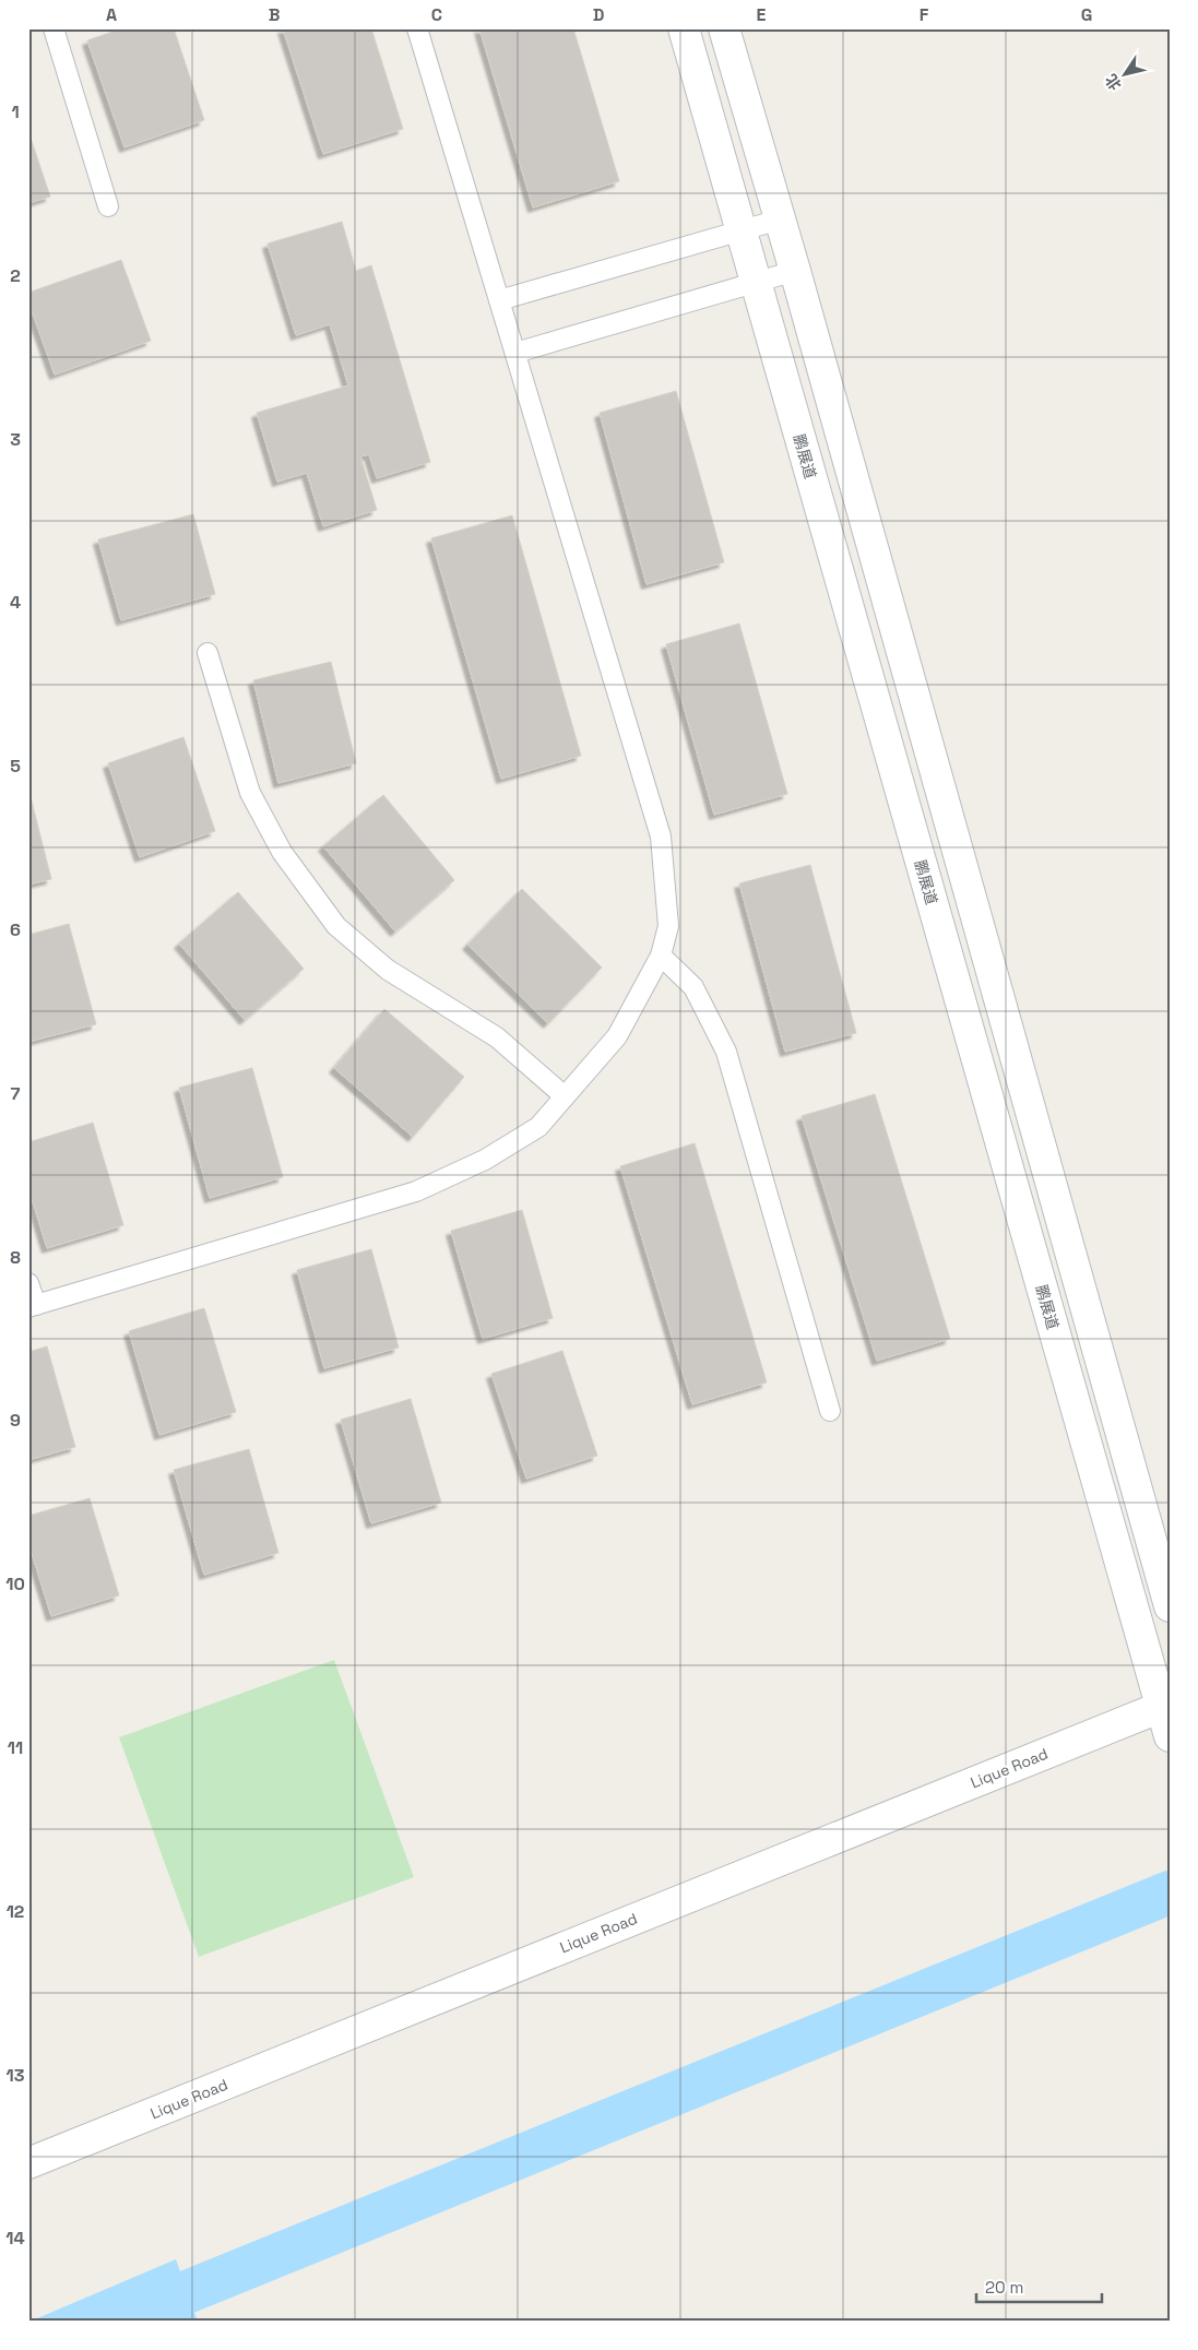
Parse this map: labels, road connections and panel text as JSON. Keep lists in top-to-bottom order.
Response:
{
  "streets": {
    "street": ["鹏展道", "Lique Road"]
  },
  "crossings": [
    ["鹏展道", "Lique Road"]
  ],
  "scale_bar": "20 m",
  "north": "bottom left",
  "grid": {
    "columns": [
      "A",
      "B",
      "C",
      "D",
      "E",
      "F",
      "G"
    ],
    "rows": [
      "1",
      "2",
      "3",
      "4",
      "5",
      "6",
      "7",
      "8",
      "9",
      "10",
      "11",
      "12",
      "13",
      "14"
    ]
  }
}
